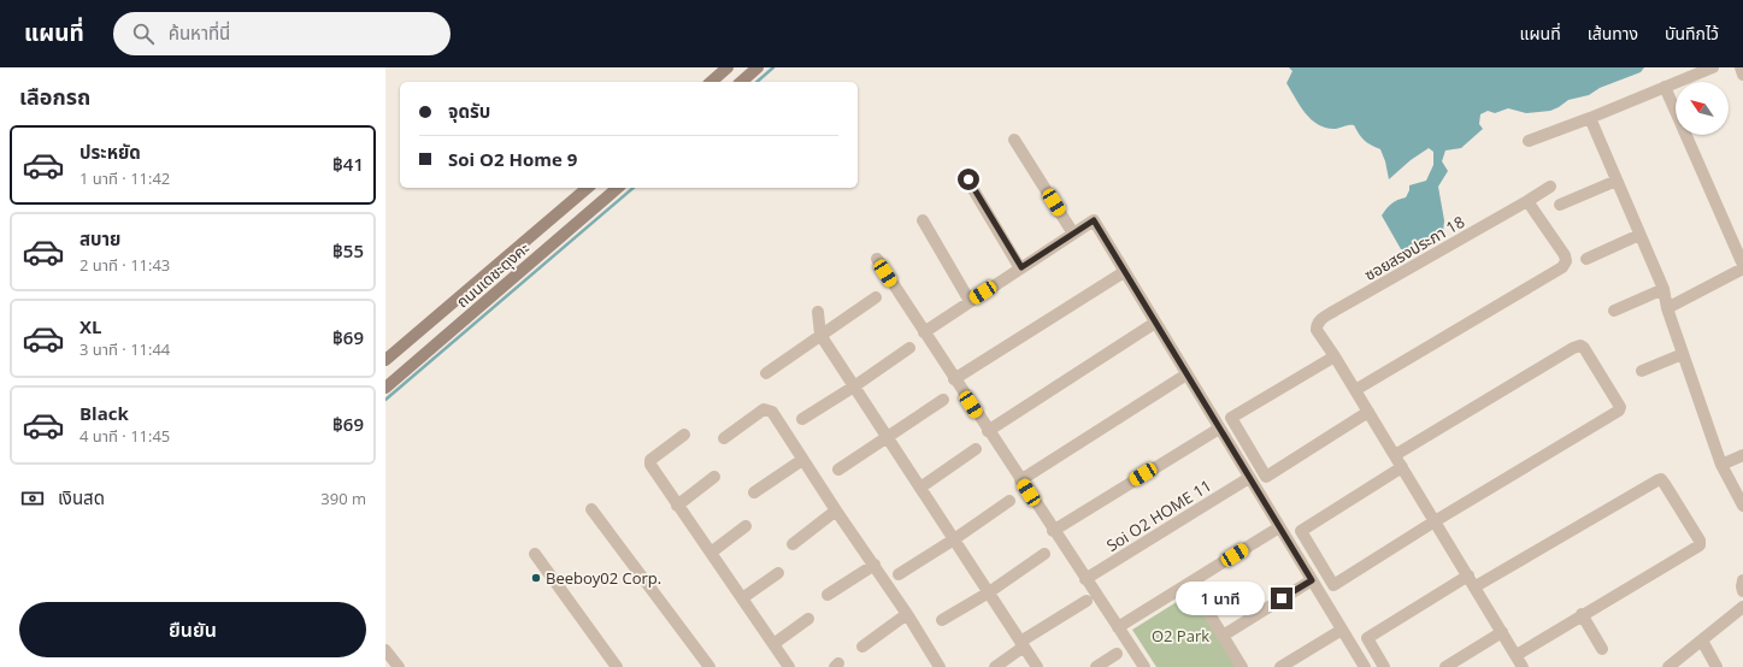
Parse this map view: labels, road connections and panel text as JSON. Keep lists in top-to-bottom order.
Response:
{
  "streets": {
    "street": ["ซอยสรงประภา 18", "ถนนเดชะตุงคะ", "Soi O2 HOME 11"]
  },
  "parks": ["O2 Park"],
  "places": ["Beeboy02 Corp."],
  "north": "top left",
  "page": {
    "header": "แผนที่",
    "search": "ค้นหาที่นี่",
    "nav": ["แผนที่", "เส้นทาง", "บันทึกไว้"],
    "heading": "เลือกรถ",
    "banner": ["จุดรับ", "Soi O2 Home 9"],
    "list": [
      {
        "name": "ประหยัด",
        "note": "1 นาที · 11:42",
        "value": "฿41"
      },
      {
        "name": "สบาย",
        "note": "2 นาที · 11:43",
        "value": "฿55"
      },
      {
        "name": "XL",
        "note": "3 นาที · 11:44",
        "value": "฿69"
      },
      {
        "name": "Black",
        "note": "4 นาที · 11:45",
        "value": "฿69"
      }
    ],
    "pay": ["เงินสด", "390 m"],
    "bubble": "1 นาที",
    "buttons": "ยืนยัน"
  }
}
